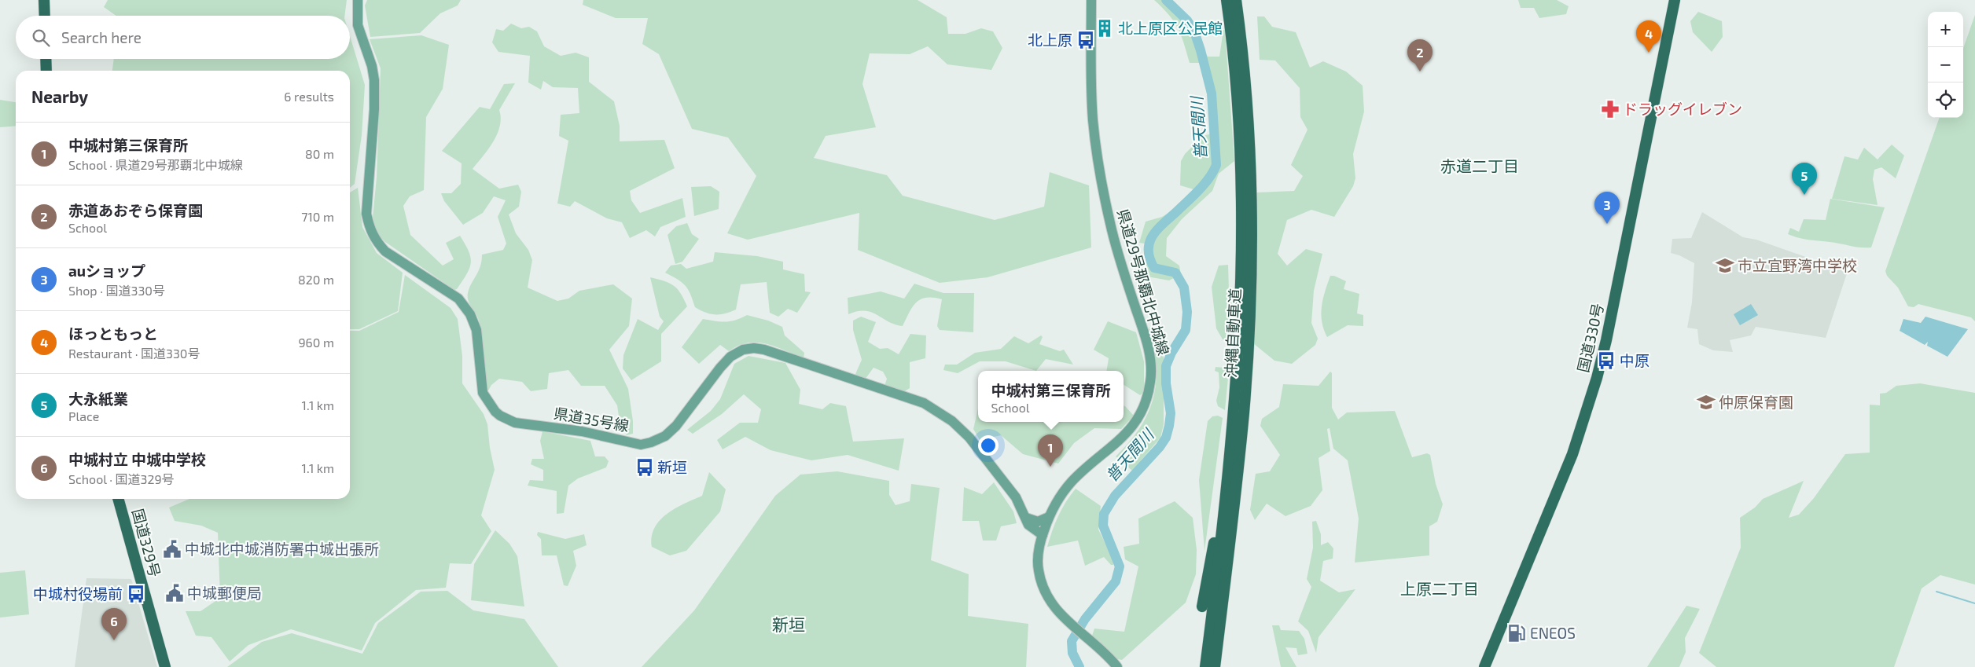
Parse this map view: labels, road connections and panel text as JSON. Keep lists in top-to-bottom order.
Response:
{
  "streets": {
    "highway": ["沖縄自動車道", "国道330号", "国道329号"],
    "main road": ["県道29号那覇北中城線", "県道35号線"]
  },
  "crossings": [
    ["県道29号那覇北中城線", "県道35号線"]
  ],
  "districts": ["赤道二丁目", "上原二丁目", "新垣"],
  "water": ["普天間川"],
  "places": {
    "building": ["北上原区公民館"],
    "bus stop": [
      "北上原",
      "中原",
      "新垣",
      "中城村役場前"
    ],
    "pharmacy": ["ドラッグイレブン"],
    "school or university": ["市立宜野湾中学校", "仲原保育園"],
    "public building": ["中城北中城消防署中城出張所", "中城郵便局"],
    "fuel station": ["ENEOS"]
  },
  "page": {
    "map_buttons": ["+", "−"],
    "search": "Search here",
    "pins": [
      "4",
      "2",
      "5",
      "3",
      "1",
      "6"
    ],
    "heading": ["Nearby", "6 results"],
    "list": [
      {
        "mark": "1",
        "name": "中城村第三保育所",
        "note": "School · 県道29号那覇北中城線",
        "value": "80 m"
      },
      {
        "mark": "2",
        "name": "赤道あおぞら保育園",
        "note": "School",
        "value": "710 m"
      },
      {
        "mark": "3",
        "name": "auショップ",
        "note": "Shop · 国道330号",
        "value": "820 m"
      },
      {
        "mark": "4",
        "name": "ほっともっと",
        "note": "Restaurant · 国道330号",
        "value": "960 m"
      },
      {
        "mark": "5",
        "name": "大永紙業",
        "note": "Place",
        "value": "1.1 km"
      },
      {
        "mark": "6",
        "name": "中城村立 中城中学校",
        "note": "School · 国道329号",
        "value": "1.1 km"
      }
    ],
    "popup": ["中城村第三保育所", "School"]
  }
}
